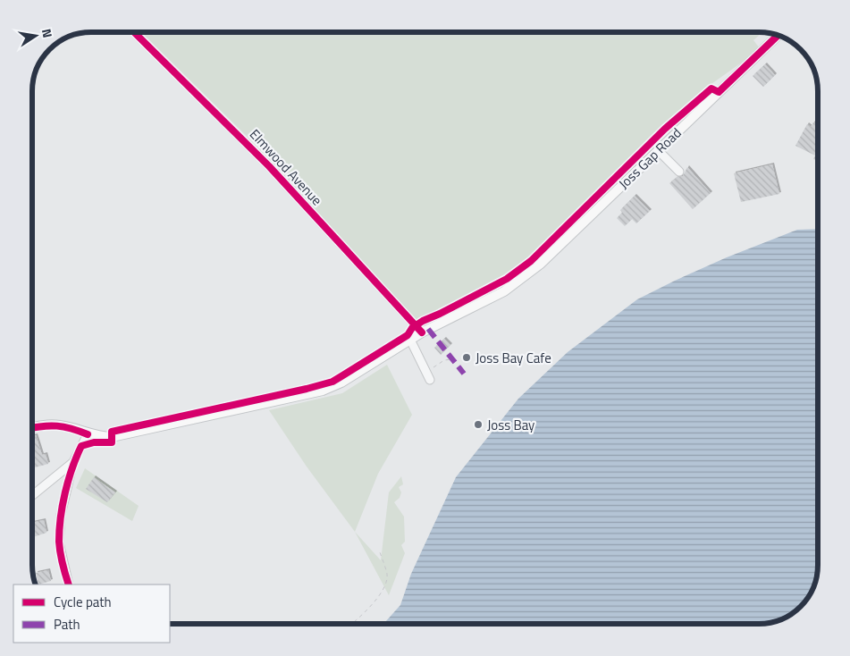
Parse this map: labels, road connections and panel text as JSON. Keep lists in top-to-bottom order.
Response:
{
  "streets": {
    "main road": ["Joss Gap Road"],
    "street": ["Elmwood Avenue"]
  },
  "crossings": [
    ["Joss Gap Road", "Elmwood Avenue"]
  ],
  "places": ["Joss Bay Cafe", "Joss Bay"],
  "legend": ["Cycle path", "Path"],
  "north": "right"
}
